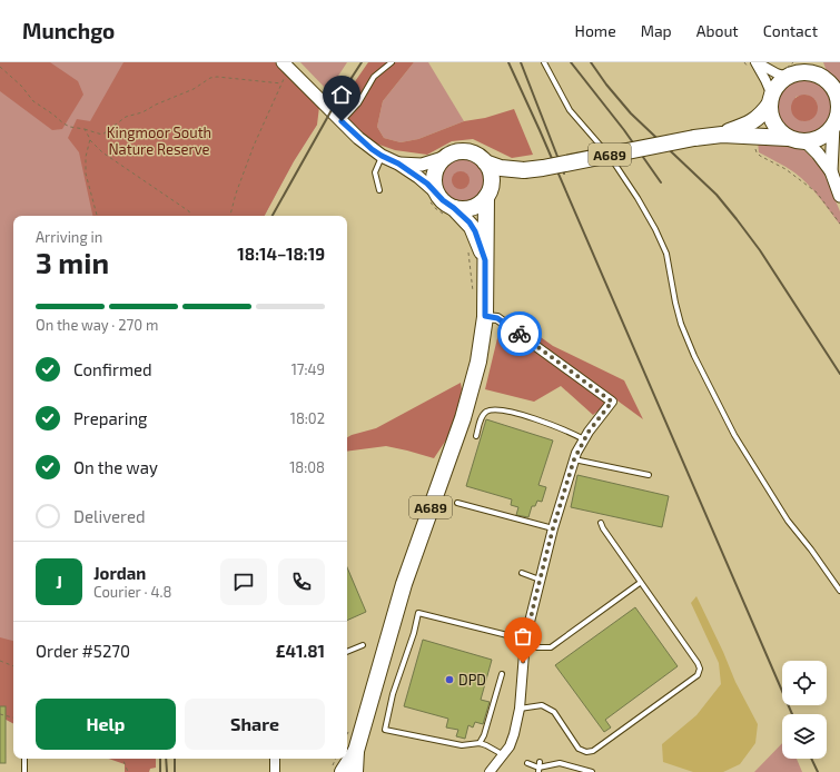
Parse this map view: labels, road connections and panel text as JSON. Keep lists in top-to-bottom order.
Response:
{
  "streets": {
    "highway": ["A689"]
  },
  "parks": ["Kingmoor South Nature Reserve"],
  "places": ["DPD"],
  "page": {
    "header": "Munchgo",
    "nav": [
      "Home",
      "Map",
      "About",
      "Contact"
    ],
    "heading": ["3 min", "Arriving in", "18:14–18:19"],
    "panel": [
      "Jordan",
      "Courier · 4.8",
      "Order #5270",
      "£41.81"
    ],
    "bar": "On the way · 270 m",
    "list": [
      ["Confirmed", "17:49"],
      ["Preparing", "18:02"],
      ["On the way", "18:08"],
      "Delivered"
    ],
    "round": "J",
    "buttons": ["Help", "Share"]
  }
}
